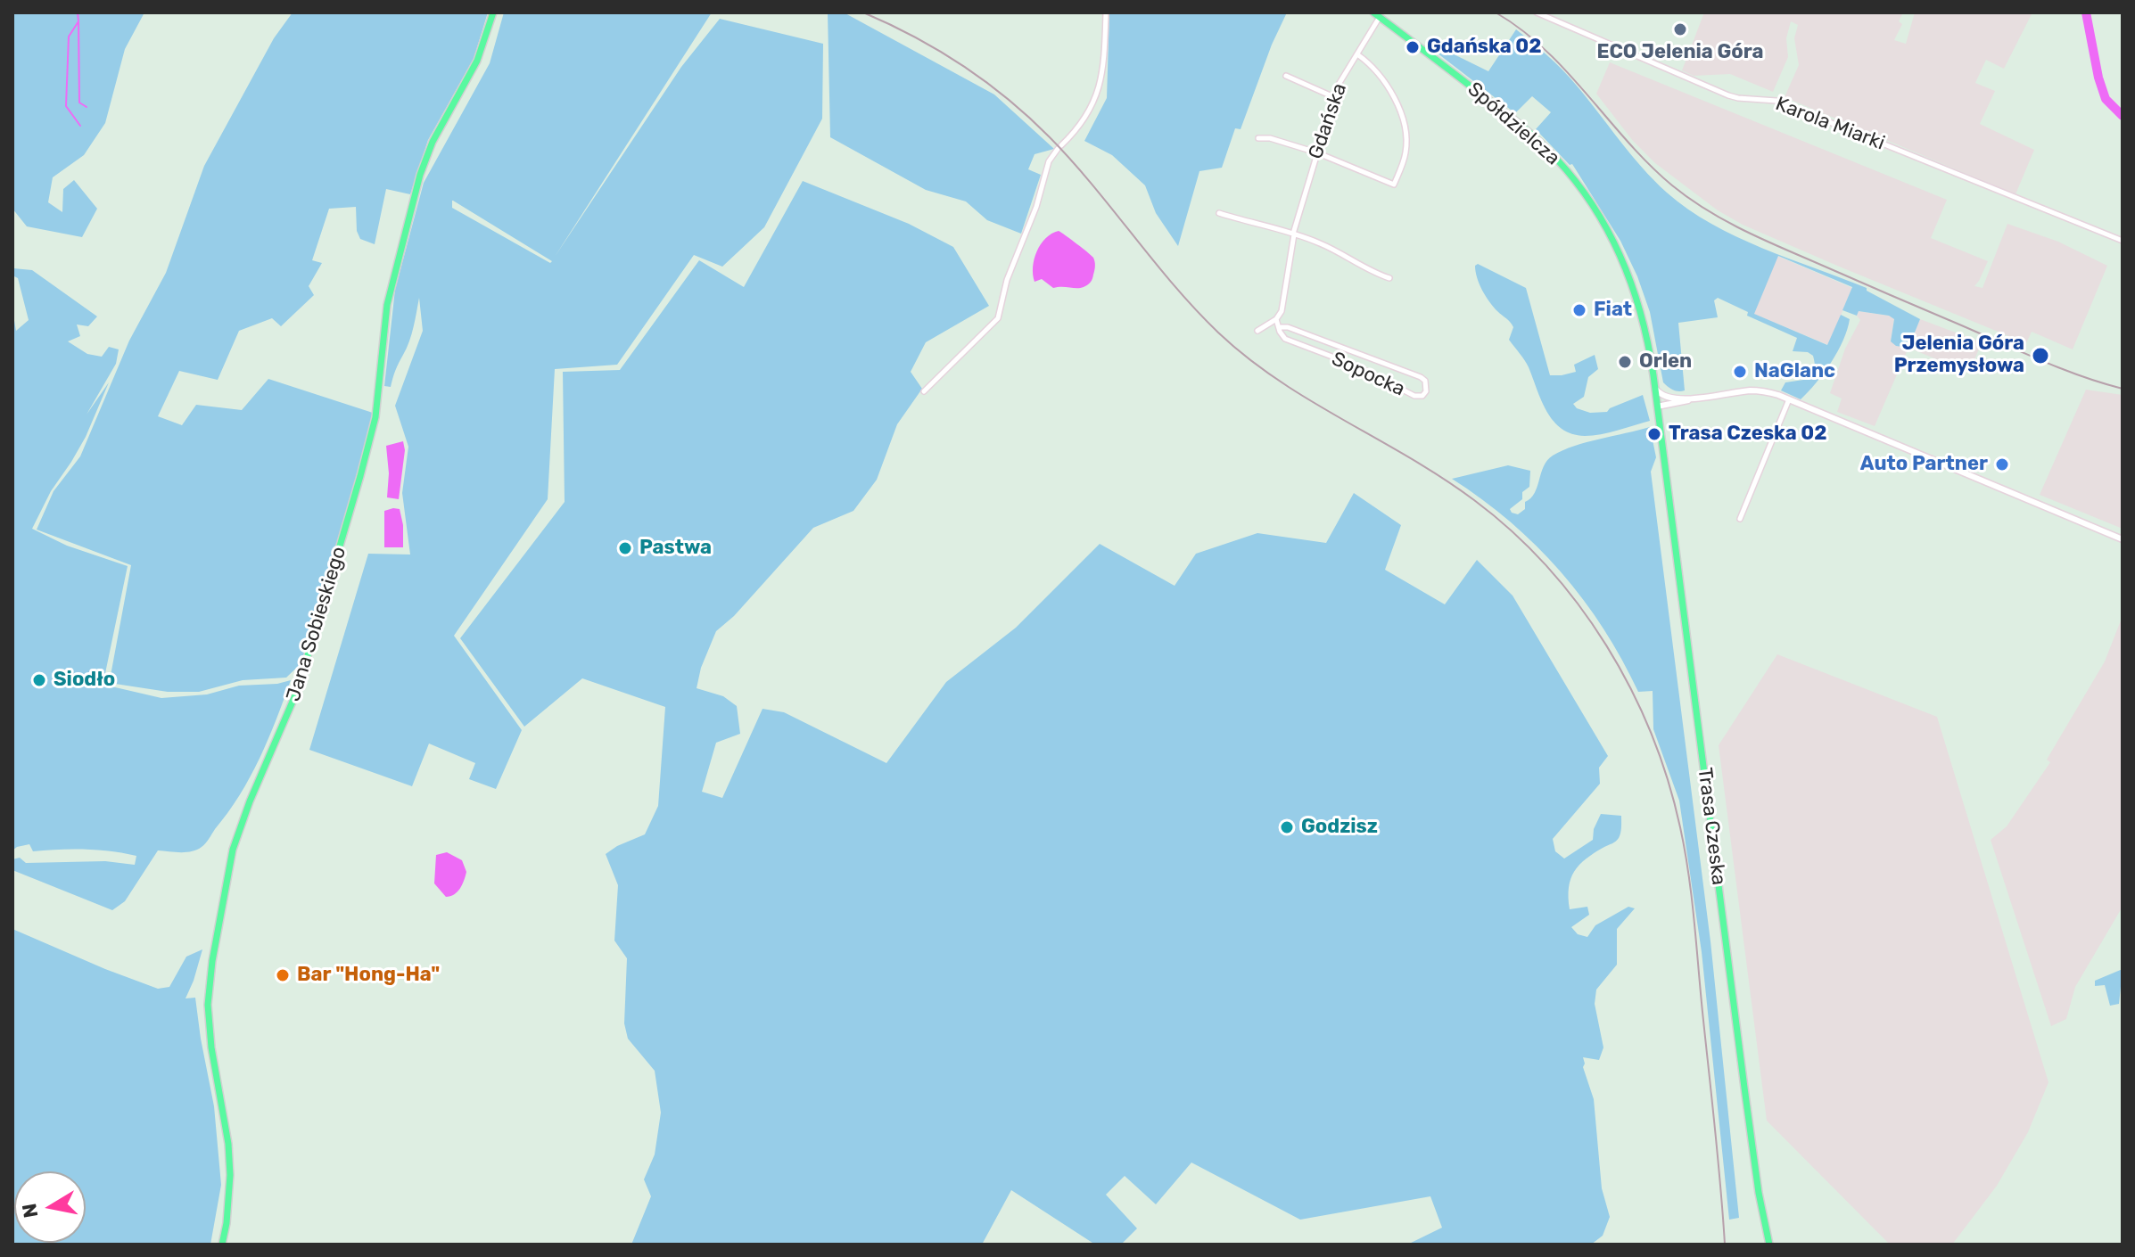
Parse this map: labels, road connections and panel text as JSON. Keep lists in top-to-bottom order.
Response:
{
  "streets": {
    "main road": ["Spółdzielcza", "Jana Sobieskiego", "Trasa Czeska"],
    "street": ["Gdańska", "Karola Miarki", "Sopocka"]
  },
  "crossings": [
    ["Gdańska", "Spółdzielcza"],
    ["Spółdzielcza", "Trasa Czeska"]
  ],
  "places": [
    "ECO Jelenia Góra",
    "Gdańska 02",
    "Fiat",
    "Jelenia Góra Przemysłowa",
    "Orlen",
    "NaGlanc",
    "Trasa Czeska 02",
    "Auto Partner",
    "Pastwa",
    "Siodło",
    "Godzisz",
    "Bar \"Hong-Ha\""
  ],
  "north": "left"
}
